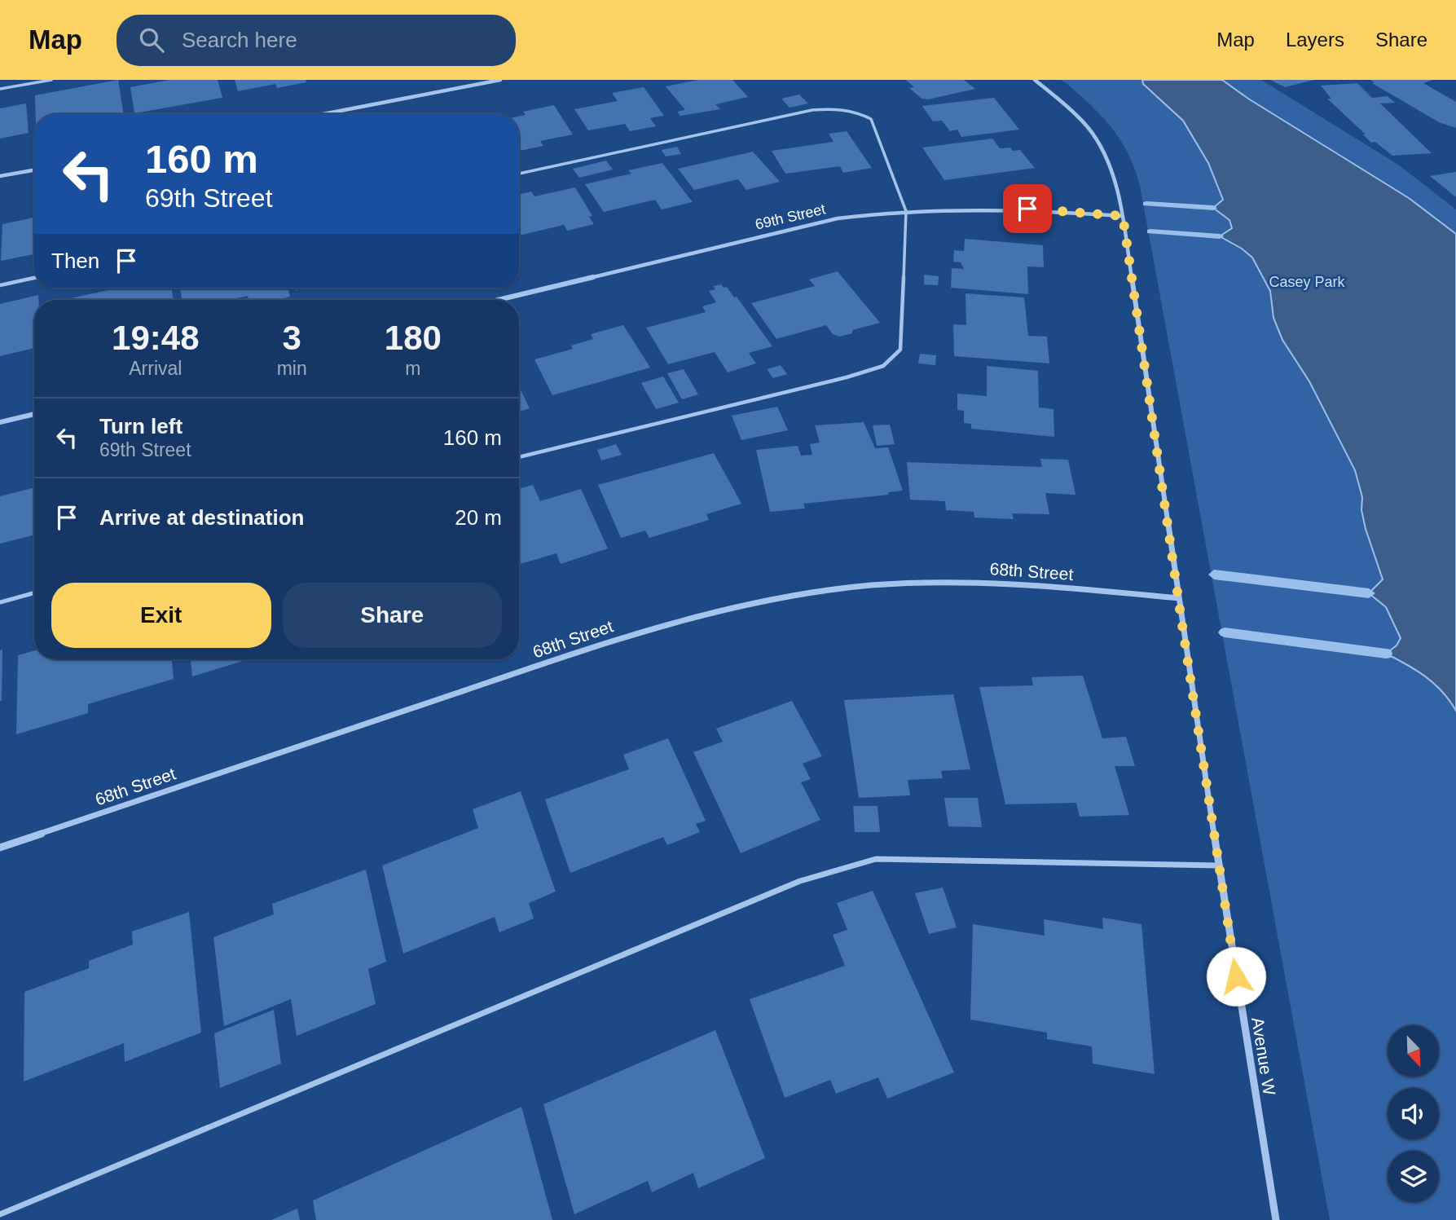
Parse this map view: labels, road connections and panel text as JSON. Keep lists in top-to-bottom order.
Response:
{
  "streets": {
    "street": ["69th Street", "68th Street", "Avenue W"]
  },
  "crossings": [
    ["69th Street", "Avenue W"],
    ["68th Street", "Avenue W"]
  ],
  "parks": ["Casey Park"],
  "north": "bottom right",
  "page": {
    "header": "Map",
    "search": "Search here",
    "nav": ["Map", "Layers", "Share"],
    "turn": ["160 m", "69th Street"],
    "then": "Then",
    "eta": [
      "19:48",
      "Arrival",
      "3",
      "min",
      "180",
      "m"
    ],
    "list": [
      {
        "name": "Turn left",
        "note": "69th Street",
        "value": "160 m"
      },
      {
        "name": "Arrive at destination",
        "value": "20 m"
      }
    ],
    "buttons": ["Exit", "Share"]
  }
}
